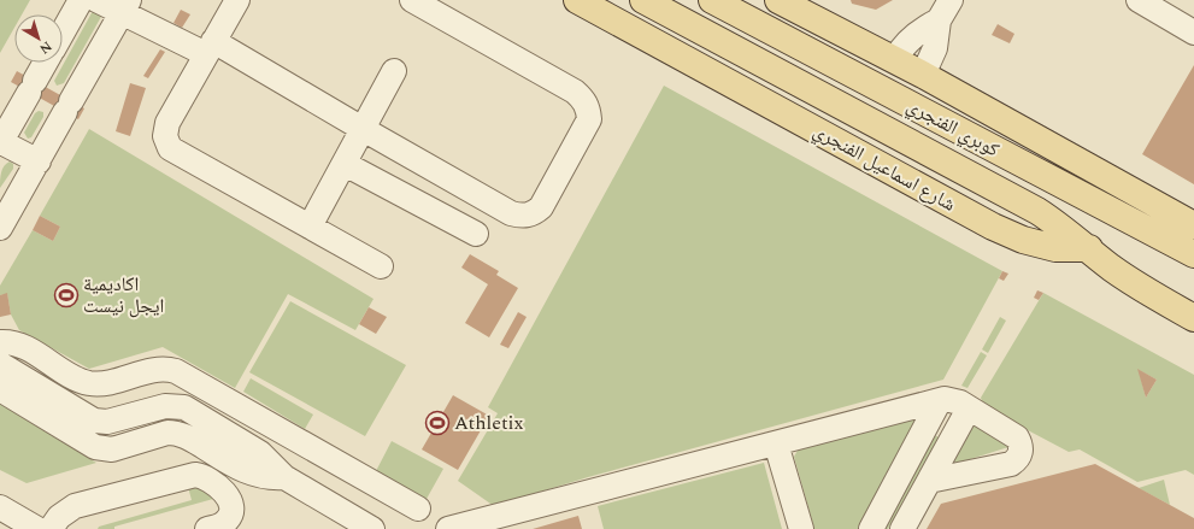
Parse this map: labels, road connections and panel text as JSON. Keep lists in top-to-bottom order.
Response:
{
  "streets": {
    "main road": ["كوبري الفنجري", "شارع اسماعيل الفنجري"]
  },
  "crossings": [
    ["كوبري الفنجري", "شارع اسماعيل الفنجري"]
  ],
  "places": {
    "sports": ["اكاديمية ايجل نيست", "Athletix"]
  },
  "north": "bottom right"
}
